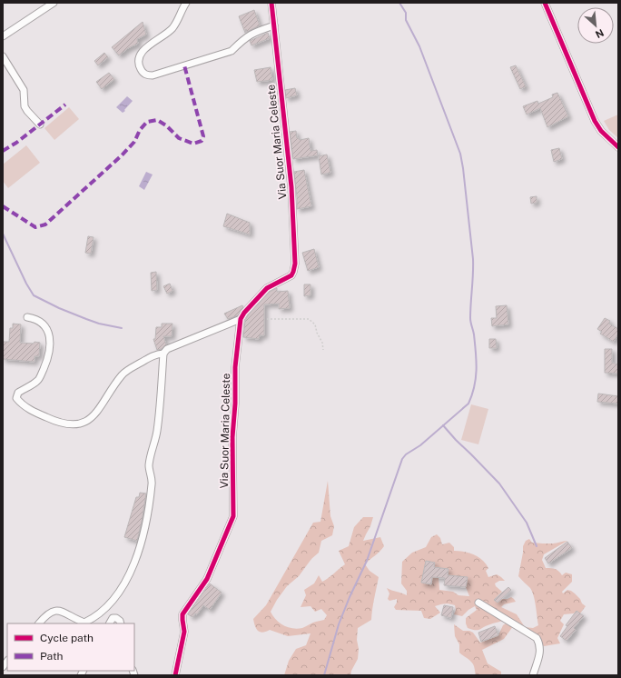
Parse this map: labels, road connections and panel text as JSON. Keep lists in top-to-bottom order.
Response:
{
  "streets": {
    "street": ["Via Suor Maria Celeste"]
  },
  "legend": ["Cycle path", "Path"],
  "north": "bottom right"
}
